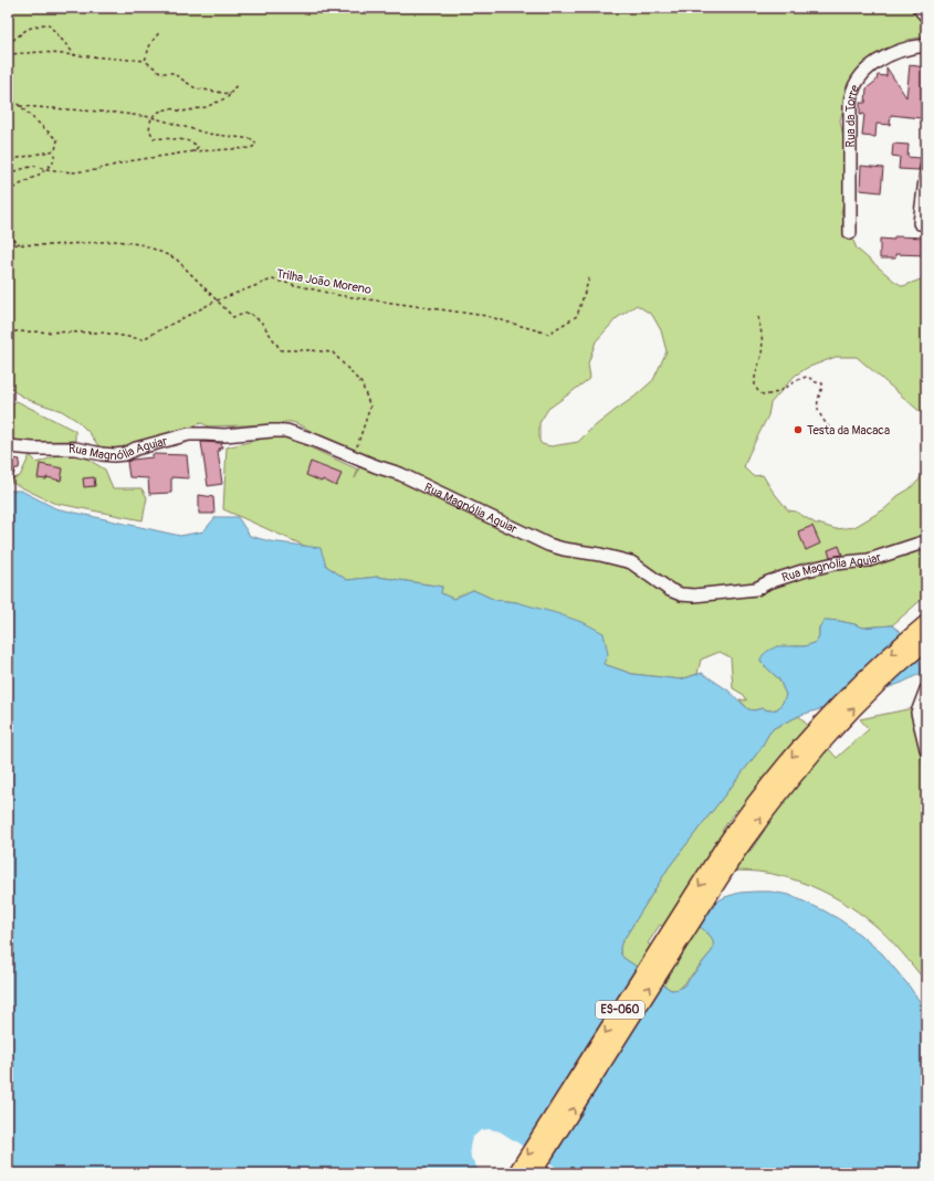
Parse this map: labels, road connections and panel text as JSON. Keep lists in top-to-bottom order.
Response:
{
  "streets": {
    "main road": ["ES-060"],
    "street": ["Rua da Torre", "Rua Magnólia Aguiar"],
    "path": ["Trilha João Moreno"]
  },
  "places": ["Testa da Macaca"]
}
